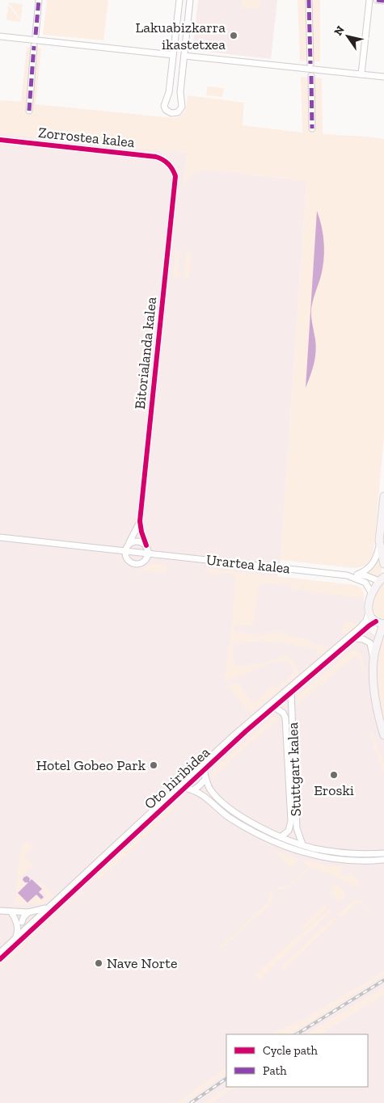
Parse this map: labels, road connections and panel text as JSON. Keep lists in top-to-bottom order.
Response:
{
  "streets": {
    "street": [
      "Zorrostea kalea",
      "Bitorialanda kalea",
      "Urartea kalea",
      "Stuttgart kalea",
      "Oto hiribidea"
    ]
  },
  "crossings": [
    ["Zorrostea kalea", "Bitorialanda kalea"],
    ["Stuttgart kalea", "Oto hiribidea"]
  ],
  "places": [
    "Lakuabizkarra ikastetxea",
    "Hotel Gobeo Park",
    "Eroski",
    "Nave Norte"
  ],
  "legend": ["Cycle path", "Path"],
  "north": "top left"
}
